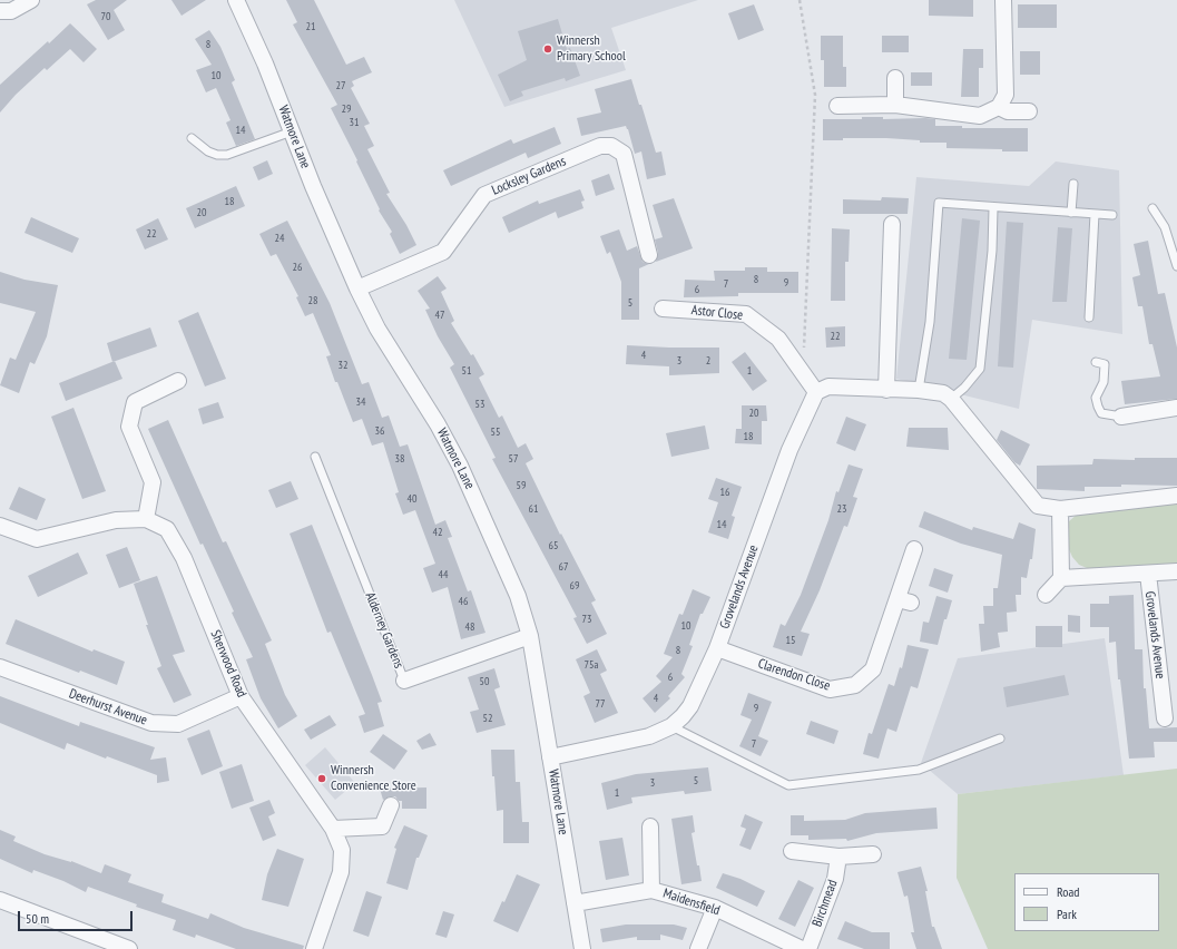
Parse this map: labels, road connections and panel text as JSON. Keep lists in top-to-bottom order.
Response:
{
  "streets": {
    "street": [
      "Watmore Lane",
      "Locksley Gardens",
      "Astor Close",
      "Grovelands Avenue",
      "Alderney Gardens",
      "Sherwood Road",
      "Clarendon Close",
      "Deerhurst Avenue",
      "Maidensfield",
      "Birchmead"
    ]
  },
  "crossings": [
    ["Watmore Lane", "Locksley Gardens"],
    ["Watmore Lane", "Grovelands Avenue"],
    ["Watmore Lane", "Alderney Gardens"],
    ["Watmore Lane", "Maidensfield"],
    ["Astor Close", "Grovelands Avenue"],
    ["Grovelands Avenue", "Clarendon Close"],
    ["Sherwood Road", "Deerhurst Avenue"]
  ],
  "places": ["Winnersh Primary School", "Winnersh Convenience Store"],
  "house_numbers": [
    "70",
    "21",
    "8",
    "10",
    "27",
    "29",
    "31",
    "14",
    "18",
    "20",
    "22",
    "24",
    "26",
    "8",
    "9",
    "7",
    "6",
    "28",
    "5",
    "47",
    "22",
    "4",
    "3",
    "2",
    "32",
    "51",
    "1",
    "34",
    "53",
    "20",
    "36",
    "55",
    "18",
    "38",
    "57",
    "59",
    "16",
    "40",
    "61",
    "23",
    "14",
    "42",
    "65",
    "67",
    "44",
    "69",
    "46",
    "73",
    "10",
    "48",
    "15",
    "8",
    "75a",
    "6",
    "50",
    "4",
    "77",
    "9",
    "52",
    "7",
    "5",
    "3",
    "1"
  ],
  "legend": ["Road", "Park"],
  "scale_bar": "50 m"
}
